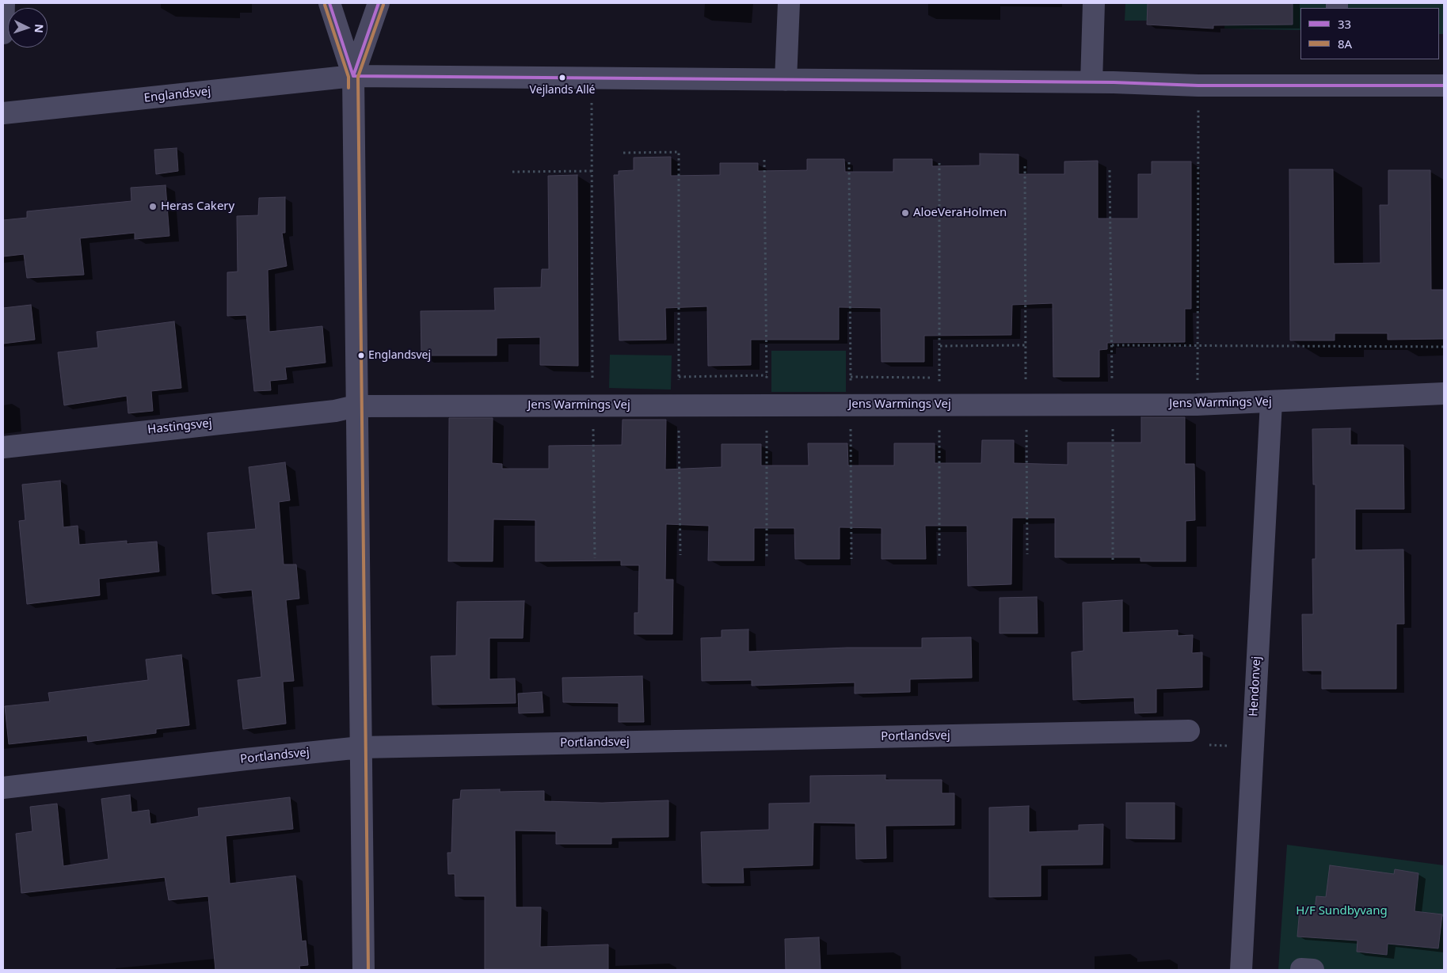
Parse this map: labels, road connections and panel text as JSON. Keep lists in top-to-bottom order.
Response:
{
  "streets": {
    "street": [
      "Englandsvej",
      "Jens Warmings Vej",
      "Hastingsvej",
      "Hendonvej",
      "Portlandsvej"
    ]
  },
  "crossings": [
    ["Jens Warmings Vej", "Hastingsvej"],
    ["Jens Warmings Vej", "Hendonvej"]
  ],
  "parks": ["H/F Sundbyvang"],
  "places": [
    "Vejlands Allé",
    "Heras Cakery",
    "AloeVeraHolmen",
    "Englandsvej"
  ],
  "lines": ["transit line 33", "transit line 8A"],
  "legend": ["33", "8A"],
  "north": "right"
}
